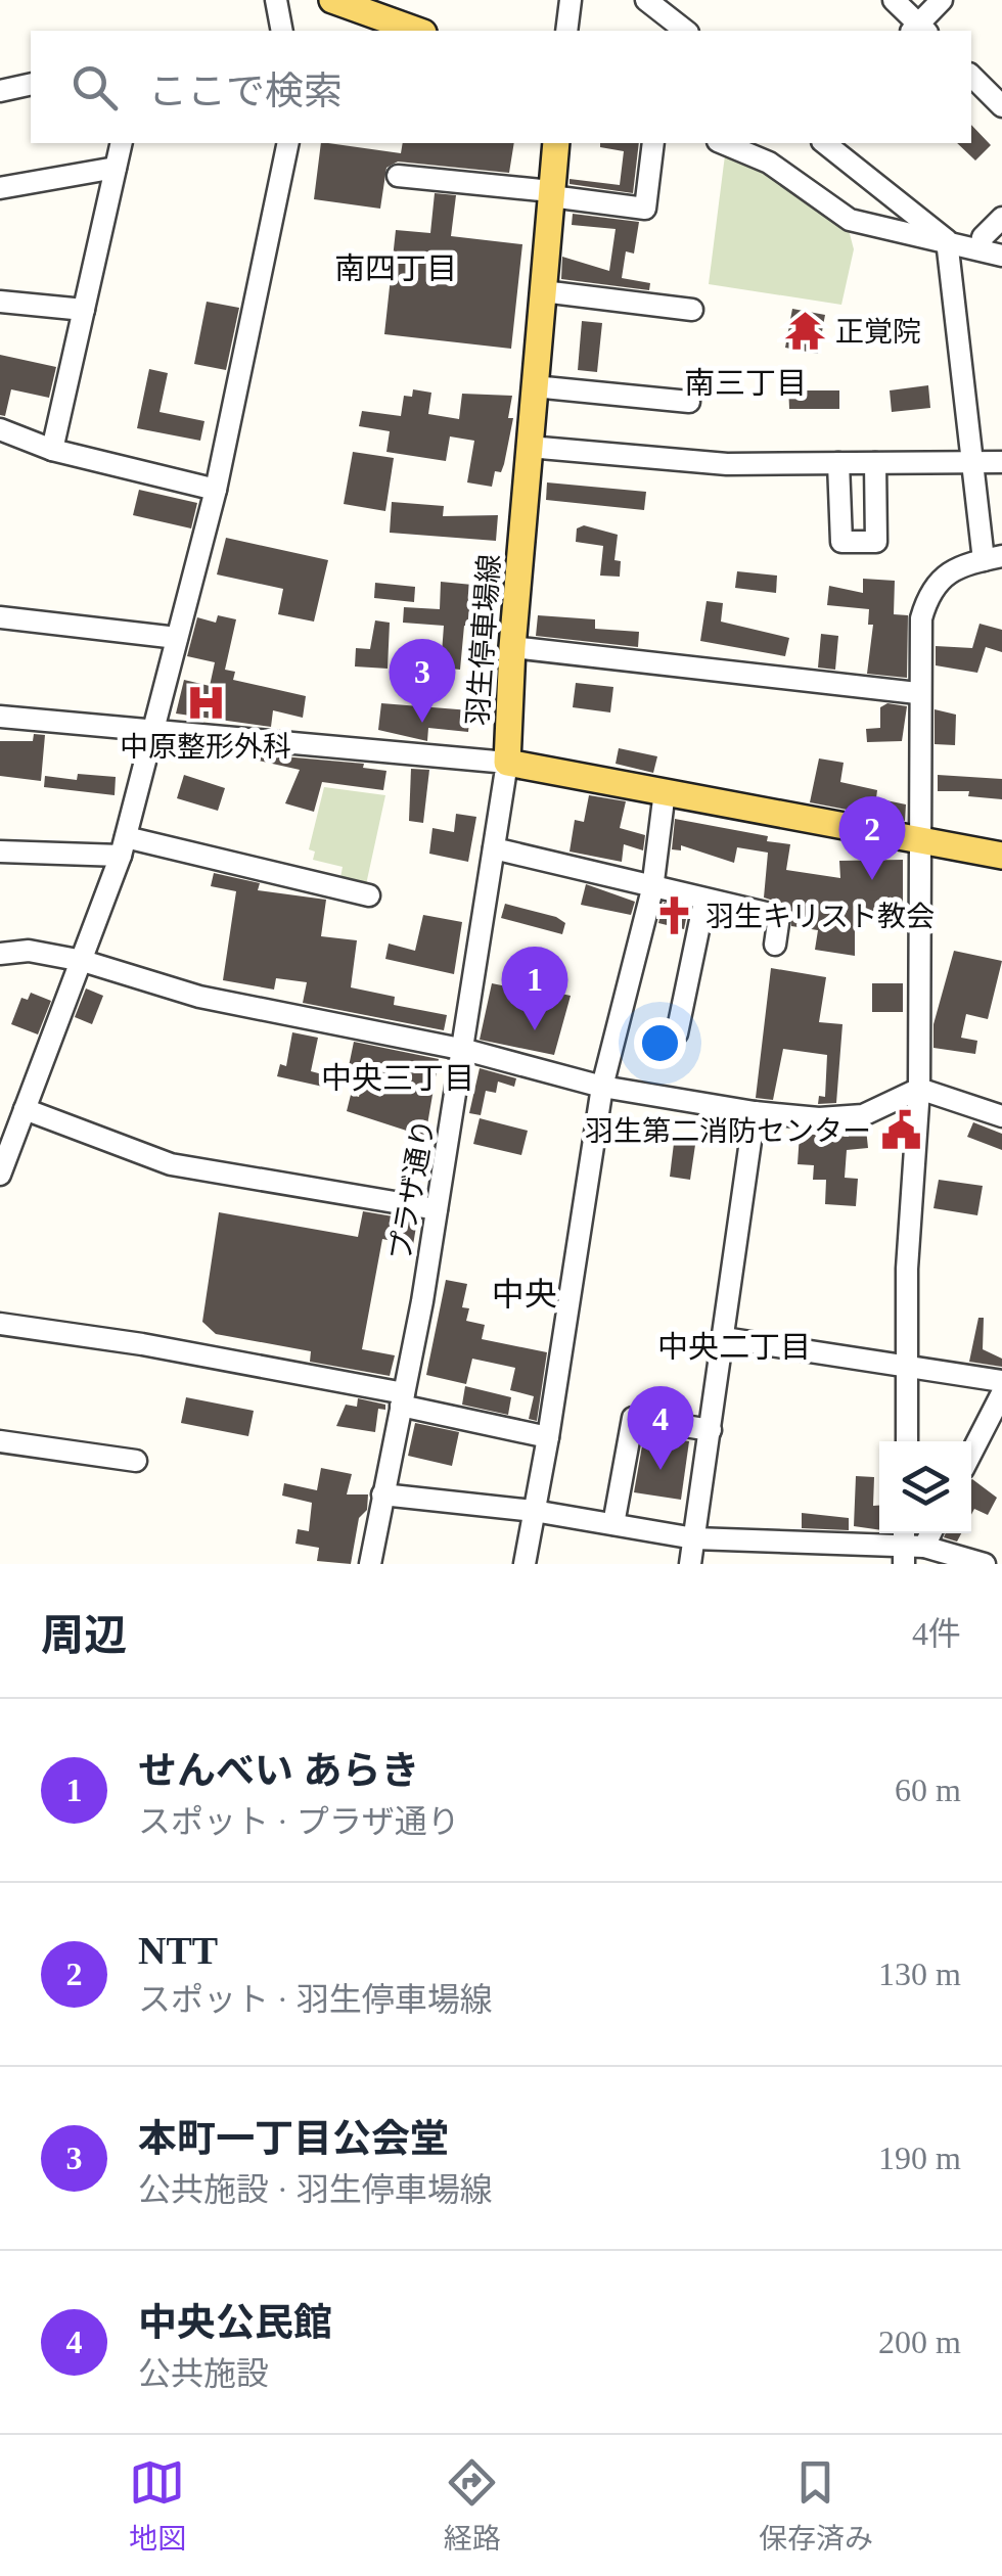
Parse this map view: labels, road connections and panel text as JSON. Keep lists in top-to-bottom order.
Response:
{
  "streets": {
    "main road": ["羽生停車場線"],
    "street": ["プラザ通り"]
  },
  "crossings": [
    ["羽生停車場線", "プラザ通り"]
  ],
  "districts": [
    "南四丁目",
    "南三丁目",
    "中央三丁目",
    "中央",
    "中央二丁目"
  ],
  "places": {
    "temple": ["正覚院"],
    "hospital": ["中原整形外科"],
    "church": ["羽生キリスト教会"],
    "public building": ["羽生第二消防センター"]
  },
  "page": {
    "search": "ここで検索",
    "pins": [
      "3",
      "2",
      "1",
      "4"
    ],
    "heading": ["周辺", "4件"],
    "list": [
      {
        "mark": "1",
        "name": "せんべい あらき",
        "note": "スポット · プラザ通り",
        "value": "60 m"
      },
      {
        "mark": "2",
        "name": "NTT",
        "note": "スポット · 羽生停車場線",
        "value": "130 m"
      },
      {
        "mark": "3",
        "name": "本町一丁目公会堂",
        "note": "公共施設 · 羽生停車場線",
        "value": "190 m"
      },
      {
        "mark": "4",
        "name": "中央公民館",
        "note": "公共施設",
        "value": "200 m"
      }
    ],
    "nav": ["地図", "経路", "保存済み"]
  }
}
